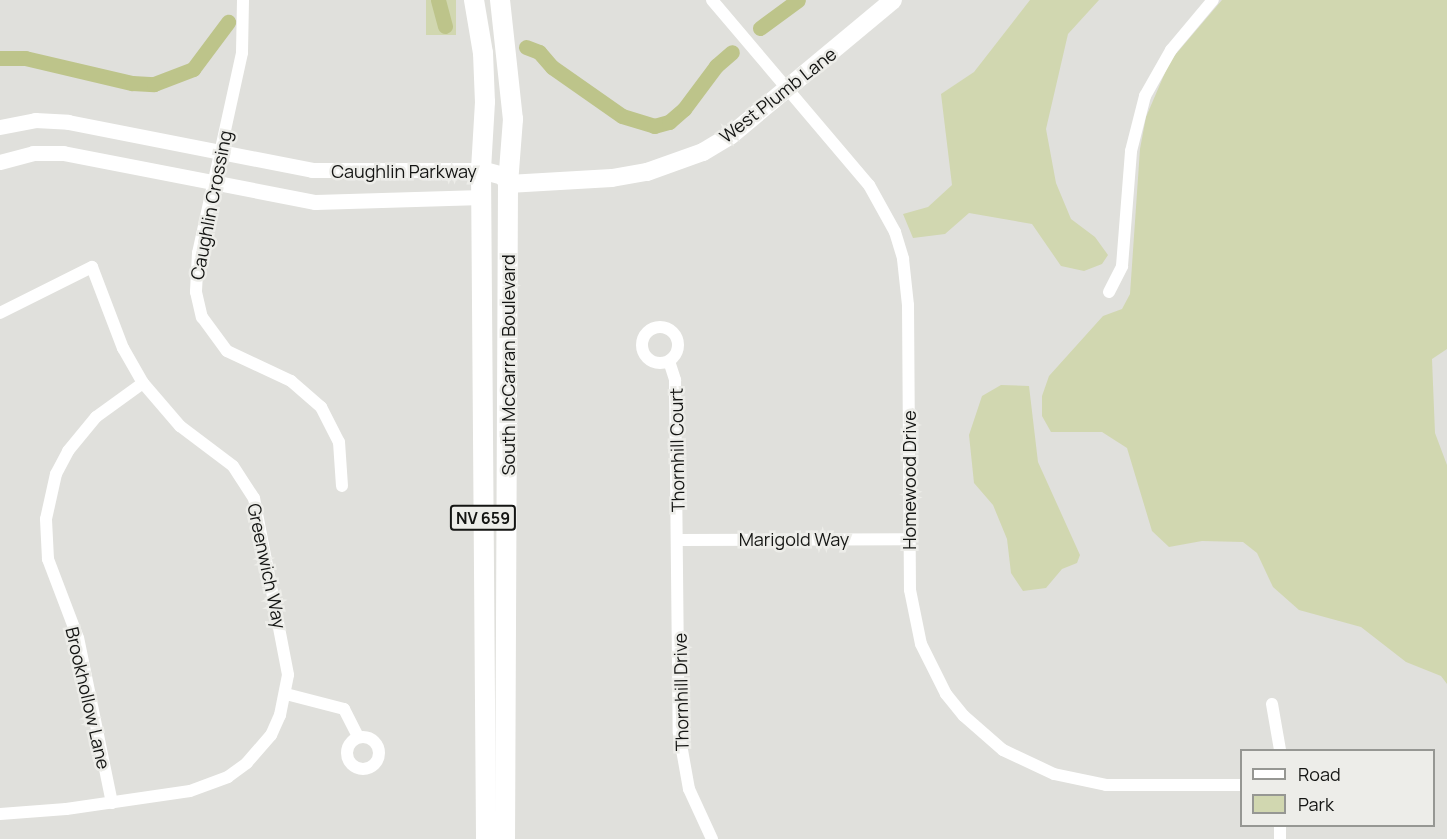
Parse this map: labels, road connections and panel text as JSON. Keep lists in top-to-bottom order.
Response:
{
  "streets": {
    "main road": [
      "West Plumb Lane",
      "Caughlin Parkway",
      "South McCarran Boulevard",
      "NV 659"
    ],
    "street": [
      "Caughlin Crossing",
      "Thornhill Court",
      "Homewood Drive",
      "Marigold Way",
      "Greenwich Way",
      "Thornhill Drive",
      "Brookhollow Lane"
    ]
  },
  "crossings": [
    ["West Plumb Lane", "Caughlin Parkway"],
    ["West Plumb Lane", "South McCarran Boulevard"],
    ["West Plumb Lane", "Homewood Drive"],
    ["Caughlin Parkway", "Caughlin Crossing"],
    ["Caughlin Parkway", "South McCarran Boulevard"],
    ["Thornhill Court", "Marigold Way"],
    ["Thornhill Court", "Thornhill Drive"],
    ["Homewood Drive", "Marigold Way"],
    ["Marigold Way", "Thornhill Drive"],
    ["Greenwich Way", "Brookhollow Lane"]
  ],
  "legend": ["Road", "Park"]
}
